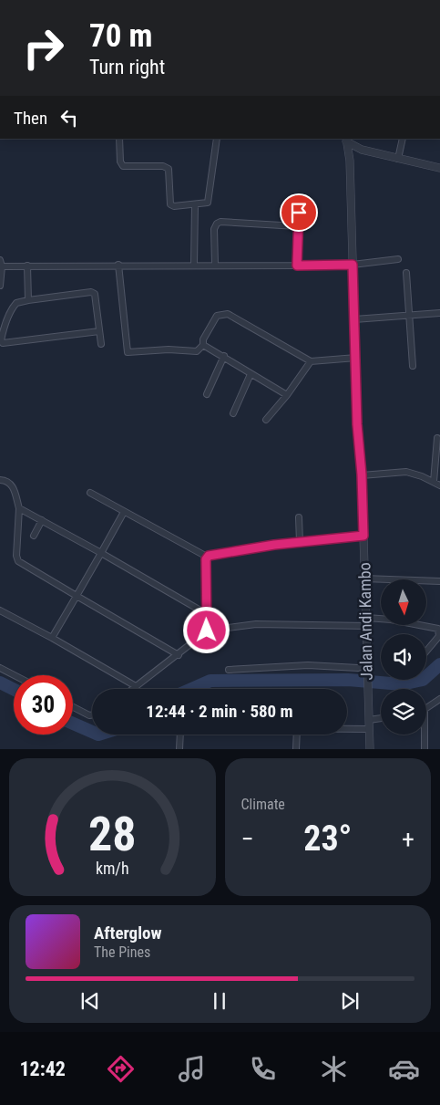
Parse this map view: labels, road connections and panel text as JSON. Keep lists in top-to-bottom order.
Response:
{
  "streets": {
    "street": ["Jalan Andi Kambo"]
  },
  "north": "bottom",
  "page": {
    "turn": ["70 m", "Turn right"],
    "then": "Then",
    "limit": "30",
    "trip": "12:44 · 2 min · 580 m",
    "tile": "Climate",
    "heat": ["−", "23°", "+"],
    "song": ["Afterglow", "The Pines"],
    "tabs": "12:42",
    "gauge": ["28", "km/h"]
  }
}
